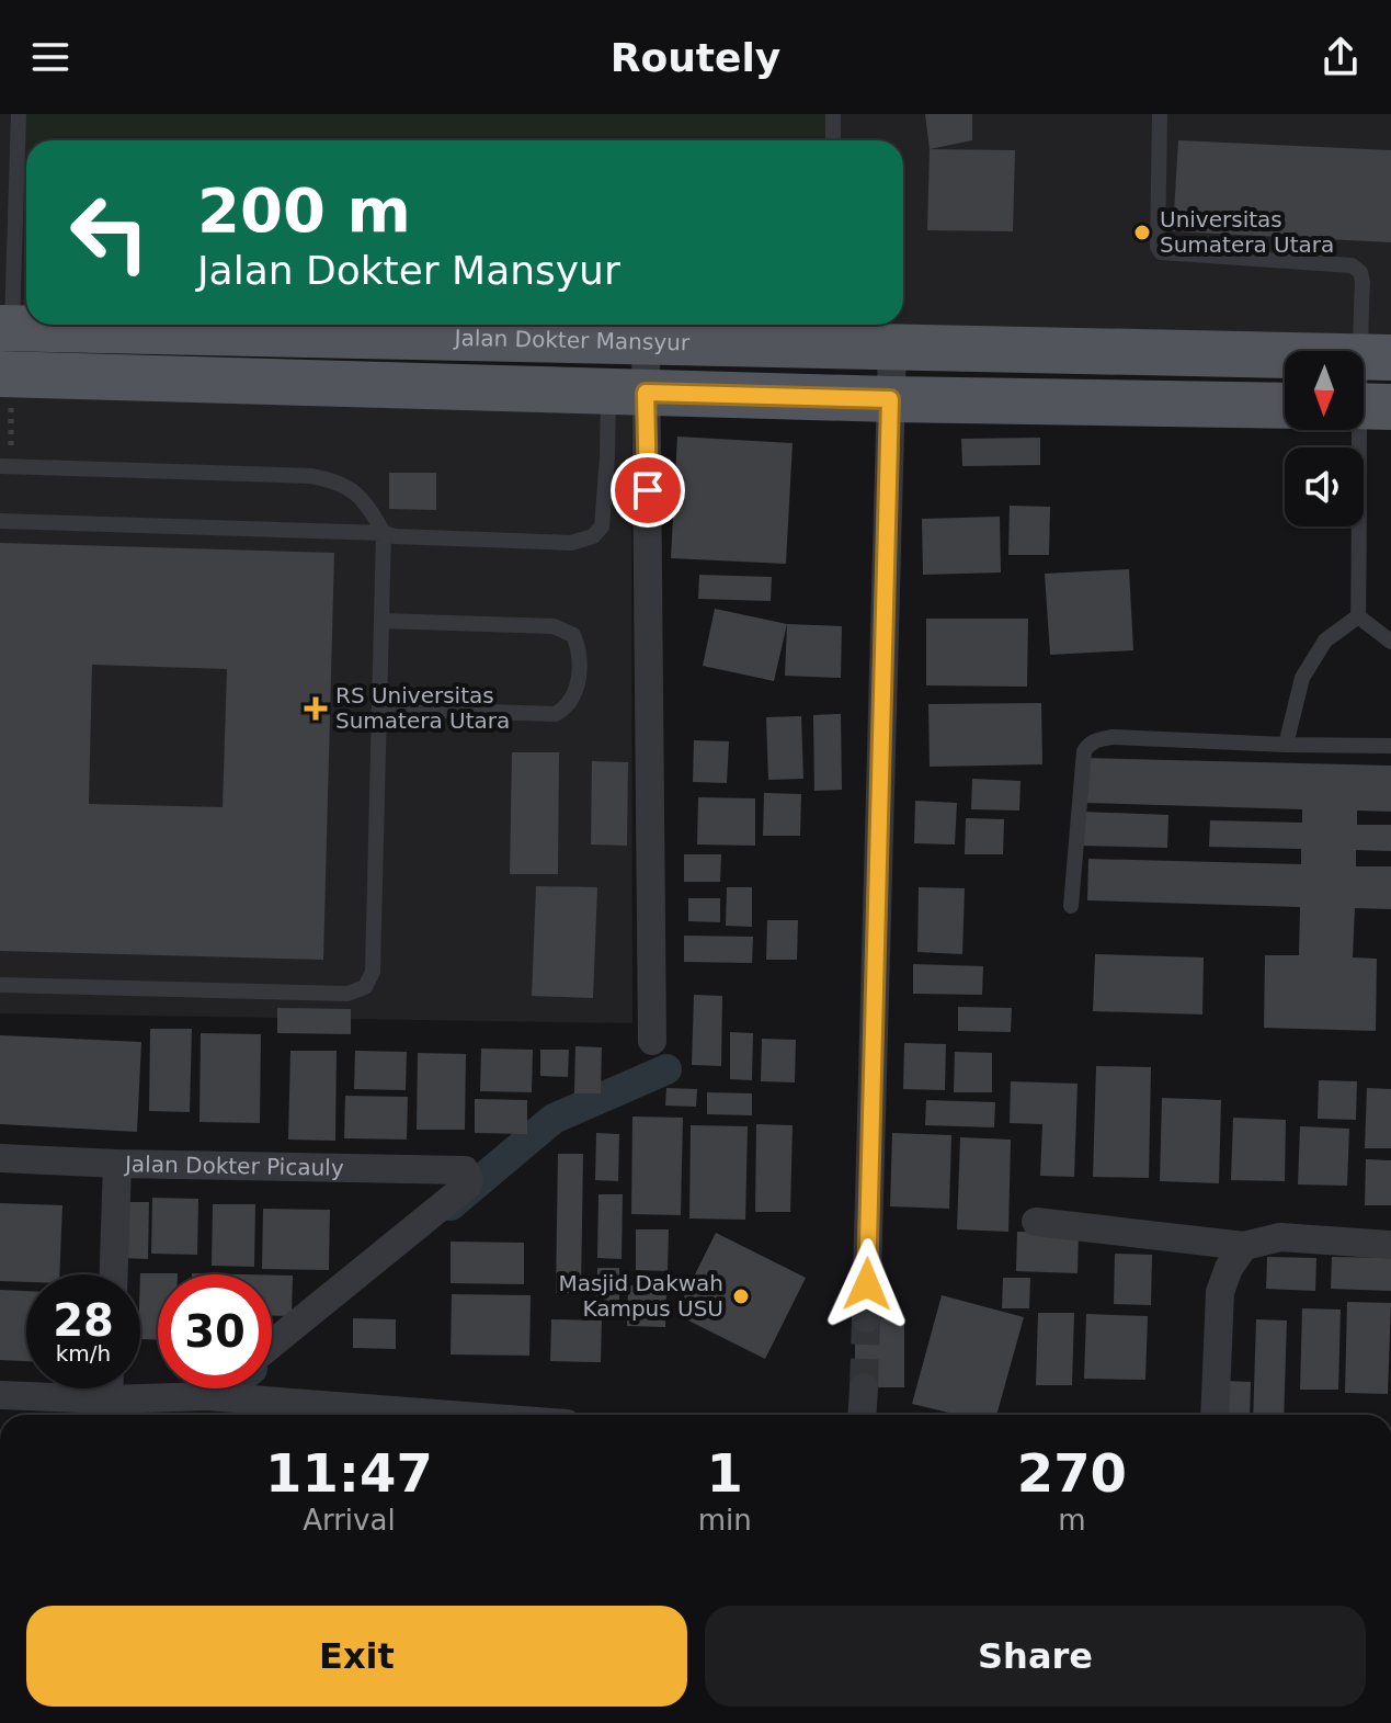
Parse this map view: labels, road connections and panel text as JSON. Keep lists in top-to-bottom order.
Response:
{
  "streets": {
    "main road": ["Jalan Dokter Mansyur"],
    "street": ["Jalan Dokter Picauly"]
  },
  "places": {
    "other": ["Universitas Sumatera Utara", "Masjid Dakwah Kampus USU"],
    "health": ["RS Universitas Sumatera Utara"]
  },
  "north": "bottom",
  "page": {
    "header": "Routely",
    "turn": ["200 m", "Jalan Dokter Mansyur"],
    "speed": "28 km/h",
    "limit": "30",
    "eta": [
      "11:47",
      "Arrival",
      "1",
      "min",
      "270",
      "m"
    ],
    "buttons": ["Exit", "Share"]
  }
}
